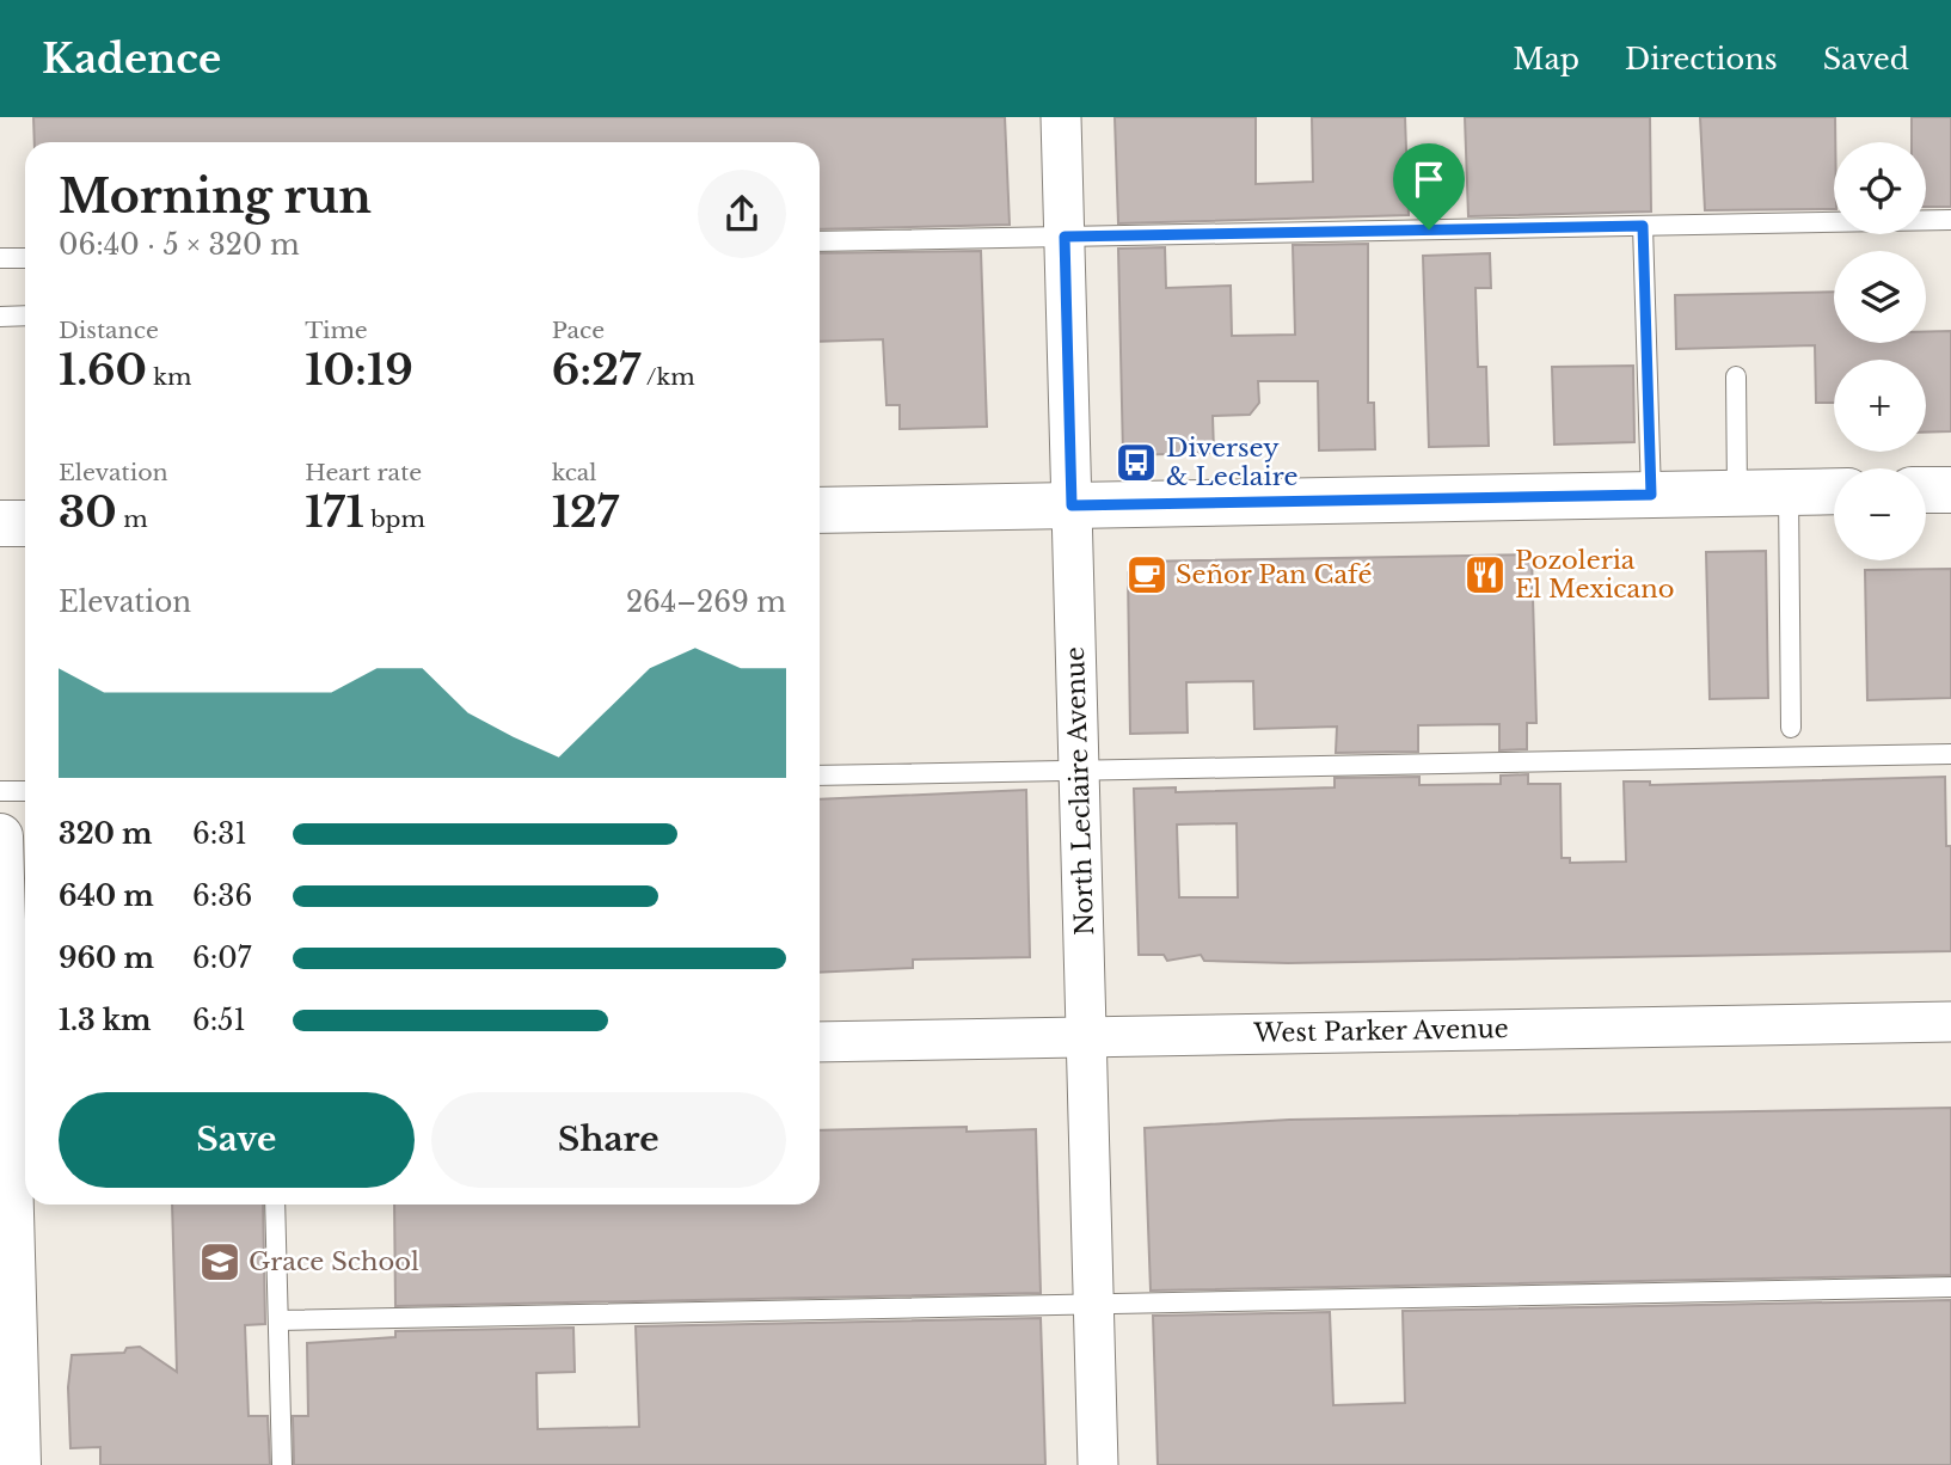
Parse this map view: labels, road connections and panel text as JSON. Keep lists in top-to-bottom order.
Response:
{
  "streets": {
    "street": ["North Leclaire Avenue", "West Parker Avenue"]
  },
  "crossings": [
    ["North Leclaire Avenue", "West Parker Avenue"]
  ],
  "places": {
    "bus stop": ["Diversey & Leclaire"],
    "cafe": ["Señor Pan Café"],
    "restaurant": ["Pozoleria El Mexicano"],
    "school or university": ["Grace School"]
  },
  "page": {
    "header": "Kadence",
    "nav": ["Map", "Directions", "Saved"],
    "map_buttons": ["+", "−"],
    "heading": ["Morning run", "06:40 · 5 × 320 m"],
    "stats": [
      ["Distance", "1.60 km"],
      ["Time", "10:19"],
      ["Pace", "6:27 /km"],
      ["Elevation", "30 m"],
      ["Heart rate", "171 bpm"],
      ["kcal", "127"]
    ],
    "chart": ["Elevation", "264–269 m"],
    "list": [
      {
        "name": "320 m",
        "note": "6:31"
      },
      {
        "name": "640 m",
        "note": "6:36"
      },
      {
        "name": "960 m",
        "note": "6:07"
      },
      {
        "name": "1.3 km",
        "note": "6:51"
      }
    ],
    "buttons": ["Save", "Share"]
  }
}
